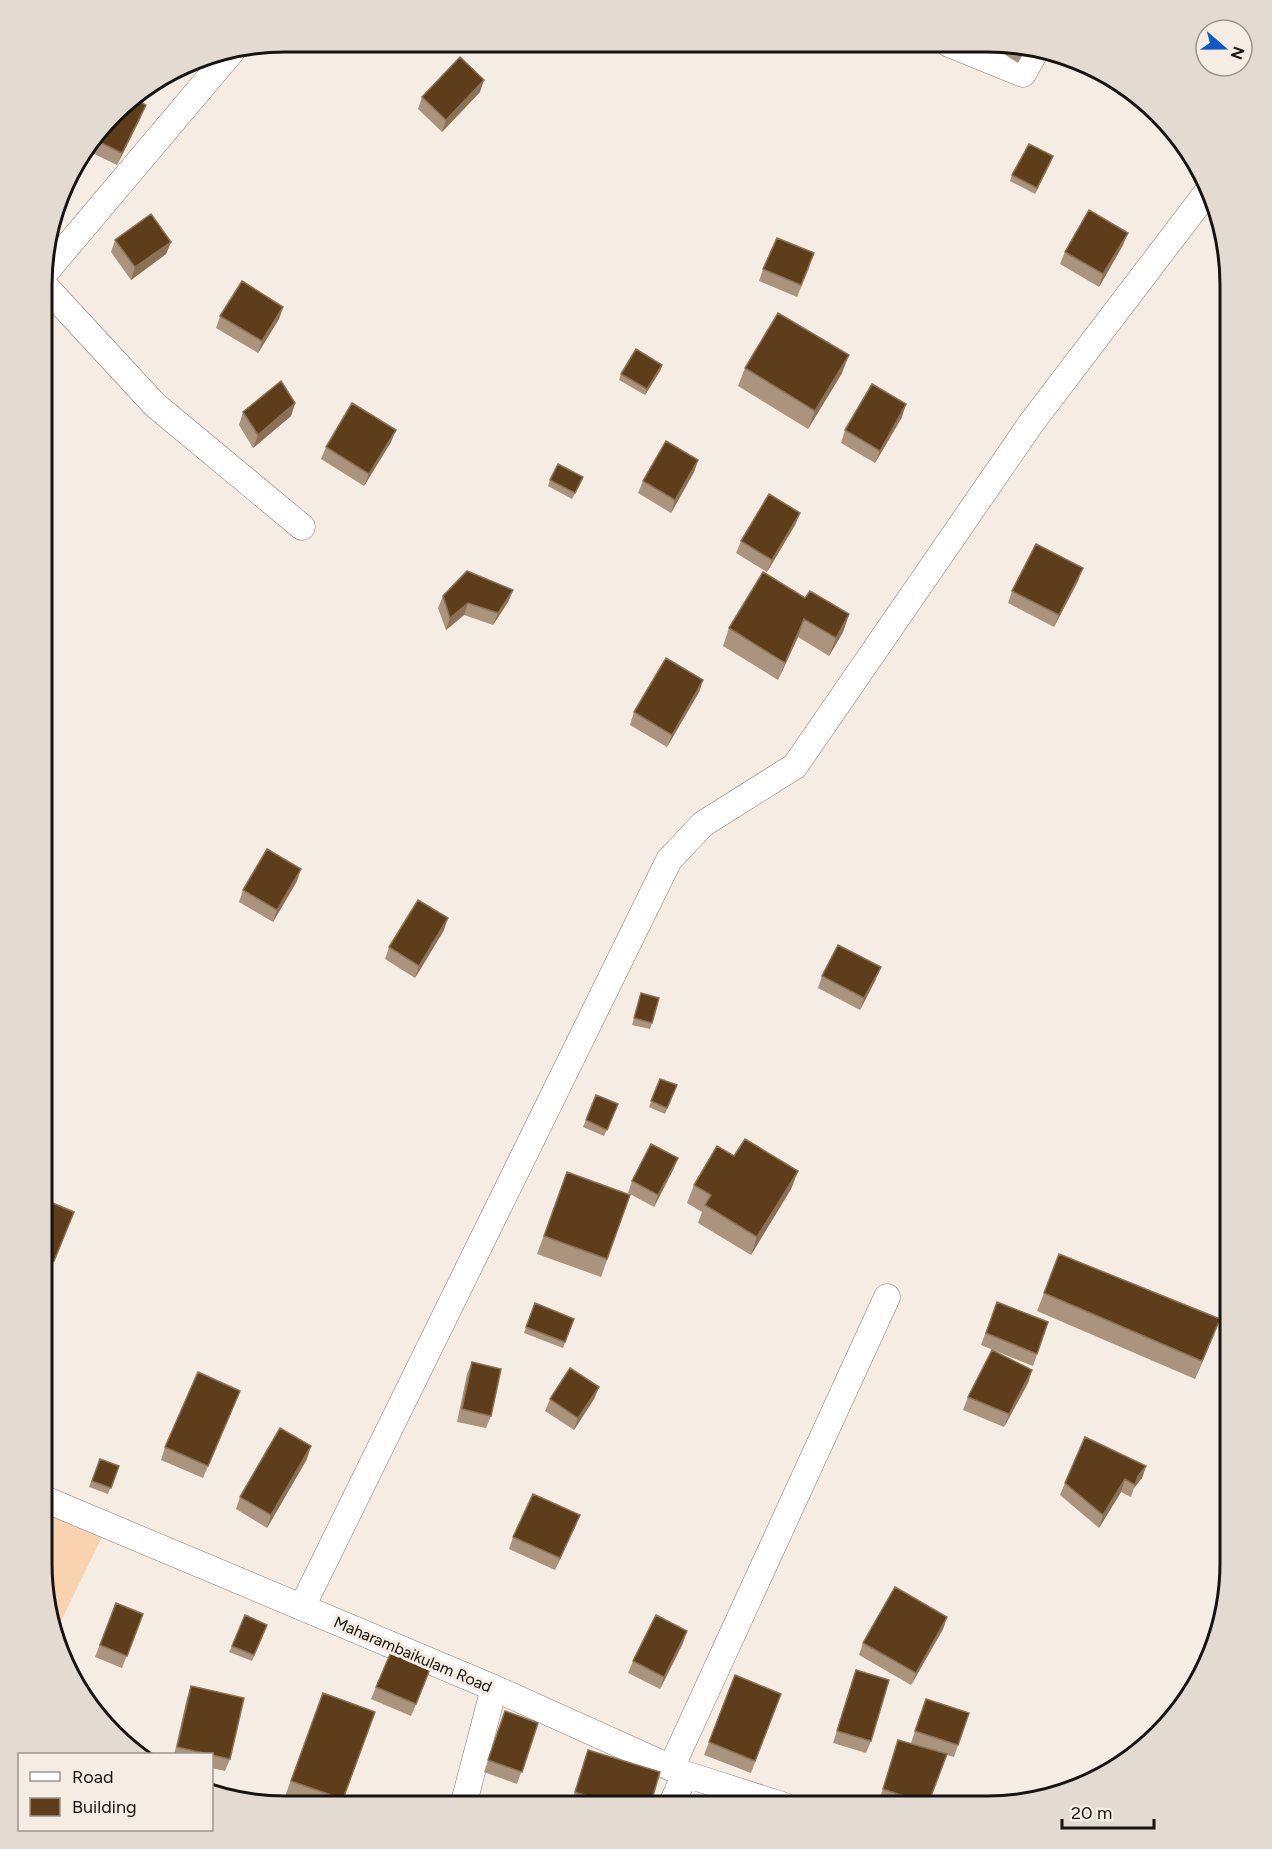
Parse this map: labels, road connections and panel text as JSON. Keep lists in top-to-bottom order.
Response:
{
  "streets": {
    "street": ["Maharambaikulam Road"]
  },
  "legend": ["Road", "Building"],
  "scale_bar": "20 m",
  "north": "right"
}
